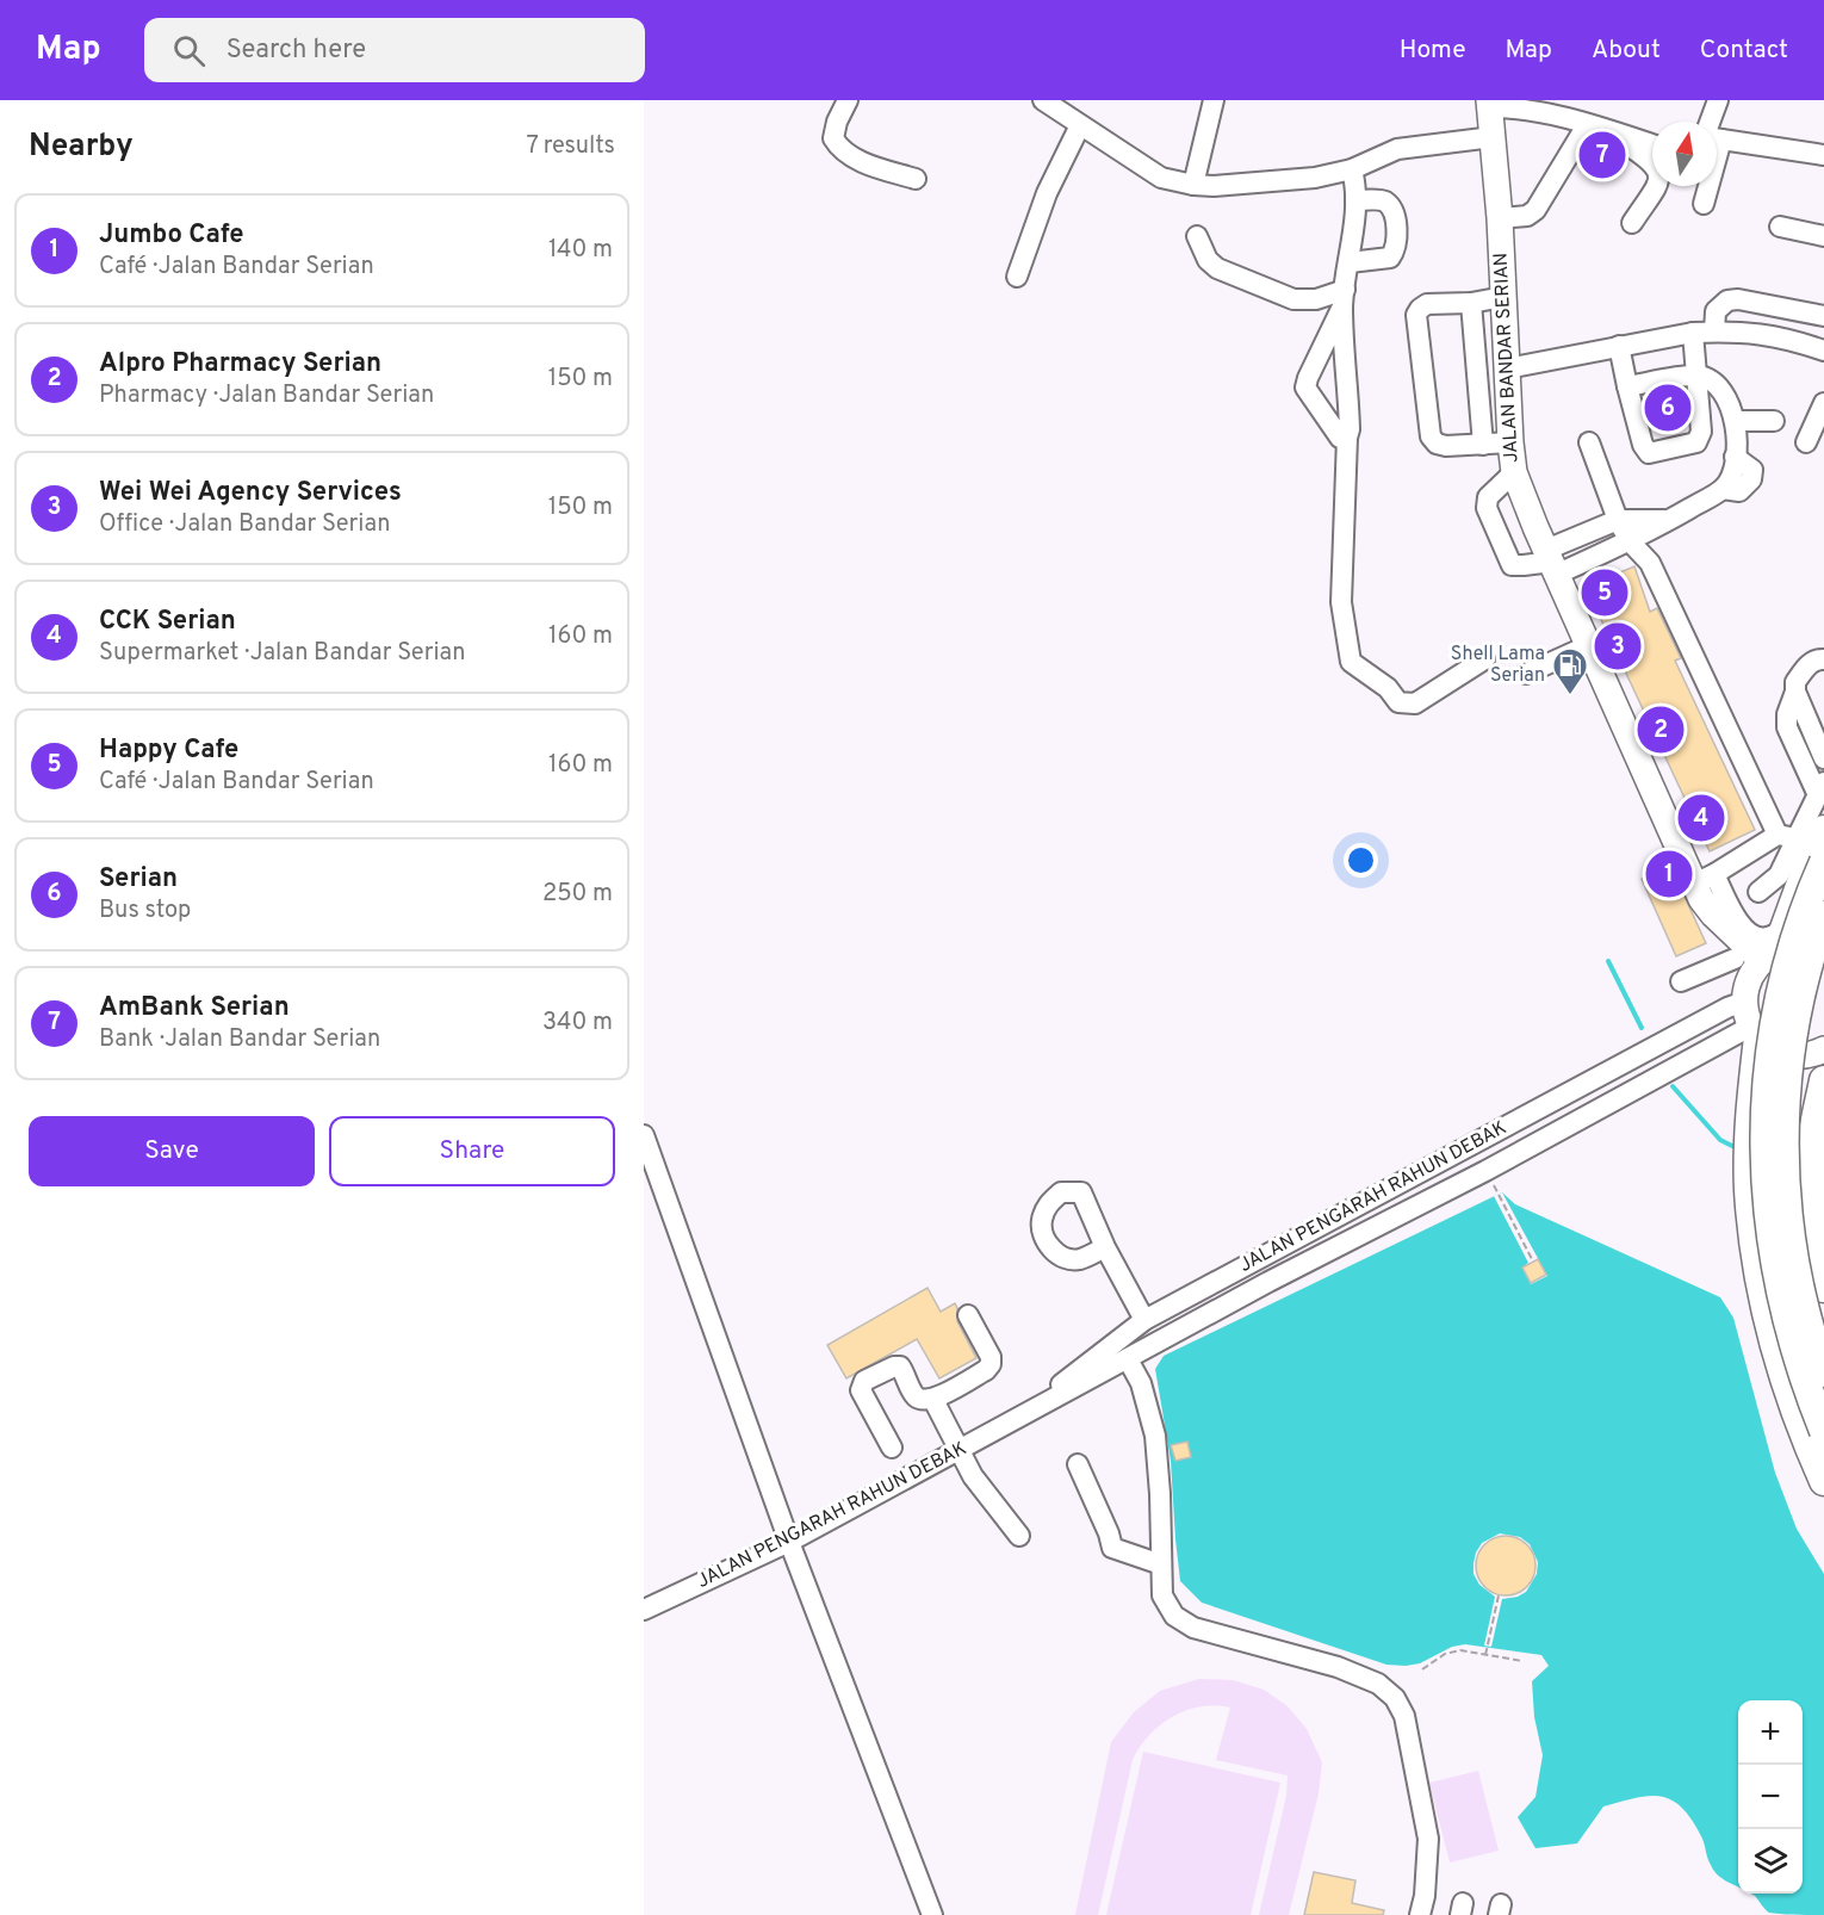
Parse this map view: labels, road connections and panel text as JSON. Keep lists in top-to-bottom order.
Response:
{
  "streets": {
    "main road": ["JALAN BANDAR SERIAN"],
    "street": ["JALAN PENGARAH RAHUN DEBAK"]
  },
  "crossings": [
    ["JALAN BANDAR SERIAN", "JALAN PENGARAH RAHUN DEBAK"]
  ],
  "places": {
    "fuel station": ["Shell Lama Serian"]
  },
  "north": "top",
  "page": {
    "header": "Map",
    "search": "Search here",
    "nav": [
      "Home",
      "Map",
      "About",
      "Contact"
    ],
    "heading": ["Nearby", "7 results"],
    "pins": [
      "7",
      "6",
      "5",
      "3",
      "2",
      "4",
      "1"
    ],
    "list": [
      {
        "mark": "1",
        "name": "Jumbo Cafe",
        "note": "Café · Jalan Bandar Serian",
        "value": "140 m"
      },
      {
        "mark": "2",
        "name": "Alpro Pharmacy Serian",
        "note": "Pharmacy · Jalan Bandar Serian",
        "value": "150 m"
      },
      {
        "mark": "3",
        "name": "Wei Wei Agency Services",
        "note": "Office · Jalan Bandar Serian",
        "value": "150 m"
      },
      {
        "mark": "4",
        "name": "CCK Serian",
        "note": "Supermarket · Jalan Bandar Serian",
        "value": "160 m"
      },
      {
        "mark": "5",
        "name": "Happy Cafe",
        "note": "Café · Jalan Bandar Serian",
        "value": "160 m"
      },
      {
        "mark": "6",
        "name": "Serian",
        "note": "Bus stop",
        "value": "250 m"
      },
      {
        "mark": "7",
        "name": "AmBank Serian",
        "note": "Bank · Jalan Bandar Serian",
        "value": "340 m"
      }
    ],
    "buttons": ["Save", "Share"],
    "map_buttons": ["+", "−"]
  }
}
